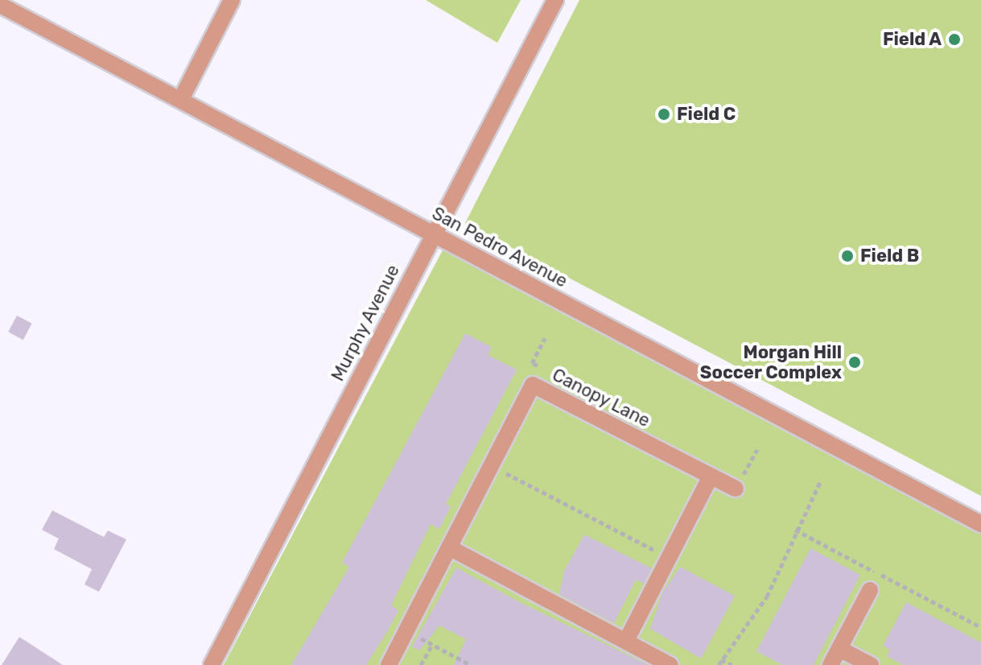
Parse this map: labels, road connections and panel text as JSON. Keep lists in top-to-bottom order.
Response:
{
  "streets": {
    "street": ["San Pedro Avenue", "Murphy Avenue", "Canopy Lane"]
  },
  "crossings": [
    ["San Pedro Avenue", "Murphy Avenue"]
  ],
  "places": [
    "Field A",
    "Field C",
    "Field B",
    "Morgan Hill Soccer Complex"
  ]
}
